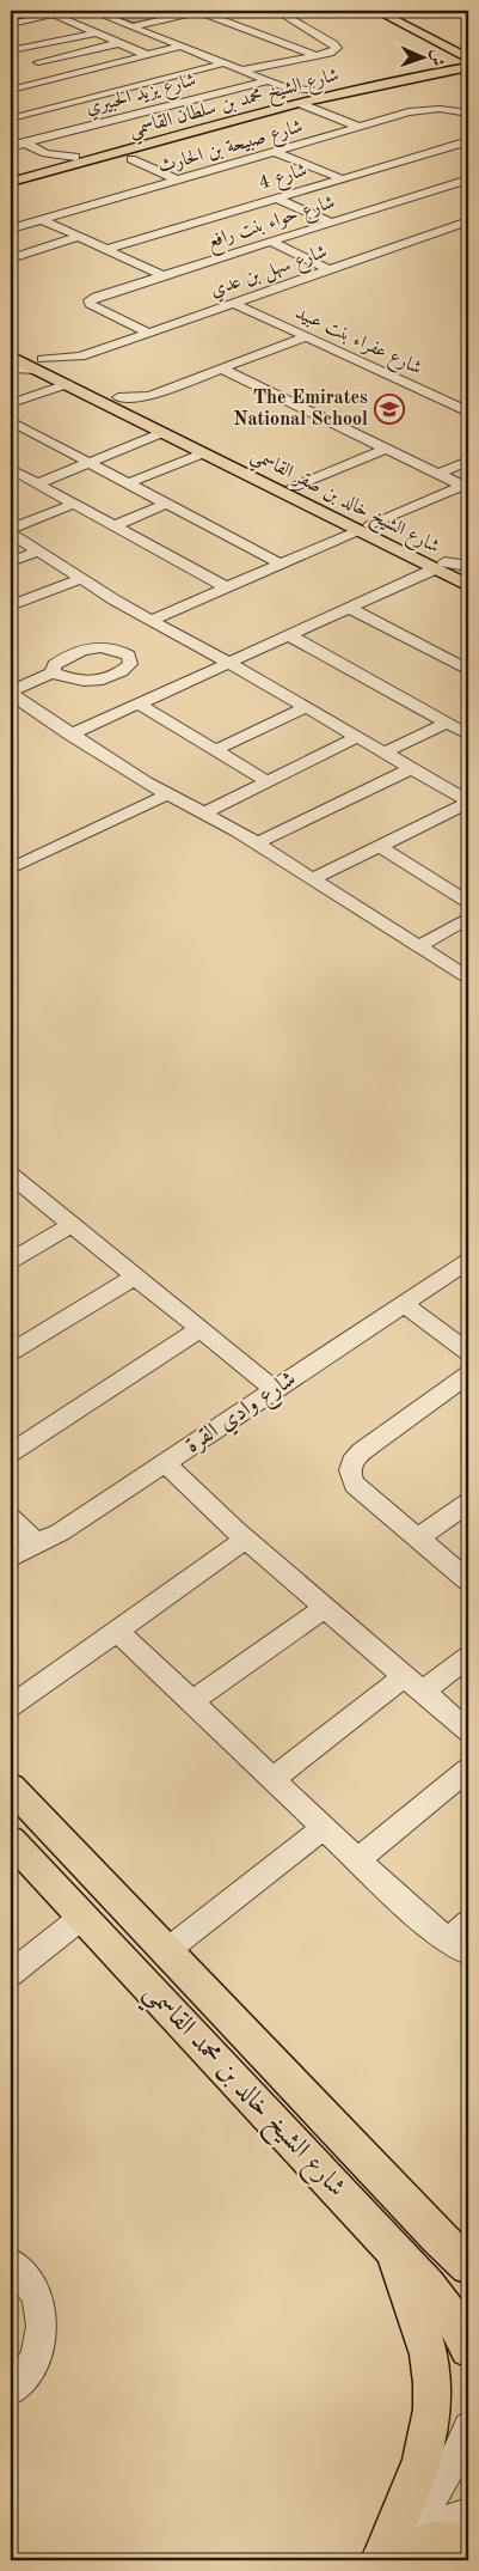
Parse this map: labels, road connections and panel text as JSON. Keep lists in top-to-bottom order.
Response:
{
  "streets": {
    "main road": ["شارع الشيخ محمد بن سلطان القاسمي", "شارع الشيخ خالد بن صقر القاسمي", "شارع الشيخ خالد بن محمد القاسمي"],
    "street": [
      "شارع يزيد الحبيري",
      "شارع صبيحة بن الحارث",
      "شارع 4",
      "شارع حواء بنت رافع",
      "شارع سهل بن عدي",
      "شارع عفراء بنت عبيد",
      "شارع وادي القرة"
    ]
  },
  "crossings": [
    ["شارع حواء بنت رافع", "شارع سهل بن عدي"],
    ["شارع سهل بن عدي", "شارع عفراء بنت عبيد"],
    ["شارع سهل بن عدي", "شارع الشيخ خالد بن صقر القاسمي"]
  ],
  "places": {
    "school or university": ["The Emirates National School"]
  },
  "north": "right"
}
